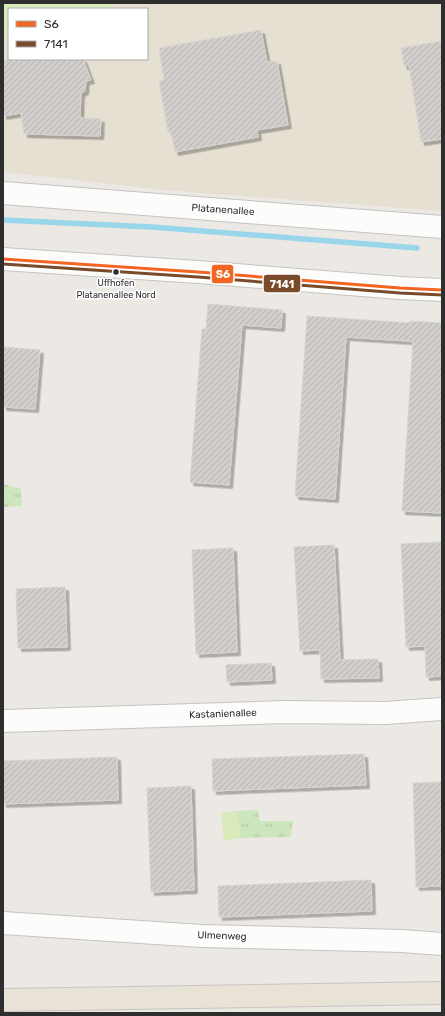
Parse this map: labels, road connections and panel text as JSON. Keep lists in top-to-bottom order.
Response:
{
  "streets": {
    "street": ["Platanenallee", "Kastanienallee", "Ulmenweg"]
  },
  "places": ["Uffhofen Platanenallee Nord"],
  "lines": ["transit line S6", "transit line 7141"],
  "legend": ["S6", "7141"]
}
